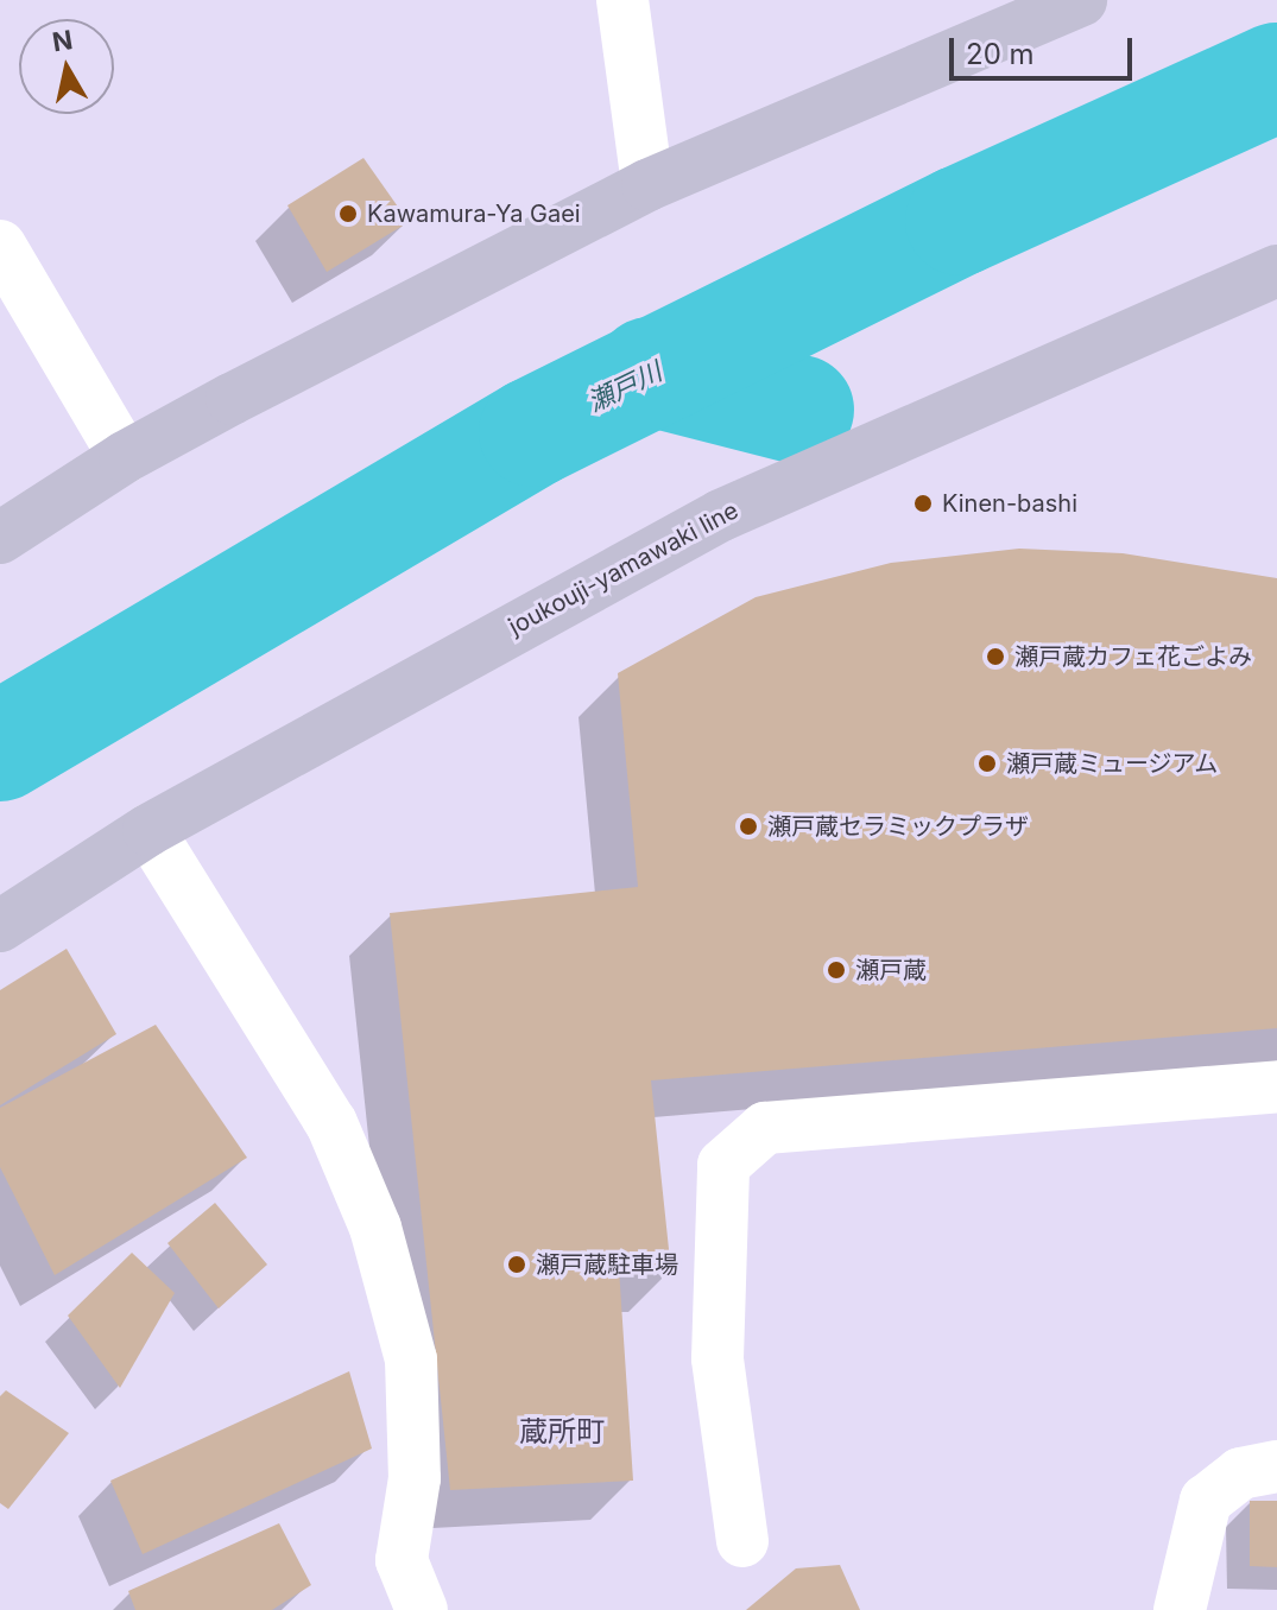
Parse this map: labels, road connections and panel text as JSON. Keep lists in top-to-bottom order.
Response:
{
  "streets": {
    "main road": ["joukouji-yamawaki line"]
  },
  "districts": ["蔵所町"],
  "water": ["瀬戸川"],
  "places": [
    "Kawamura-Ya Gaei",
    "Kinen-bashi",
    "瀬戸蔵カフェ花ごよみ",
    "瀬戸蔵ミュージアム",
    "瀬戸蔵セラミックプラザ",
    "瀬戸蔵",
    "瀬戸蔵駐車場"
  ],
  "scale_bar": "20 m",
  "north": "top"
}
